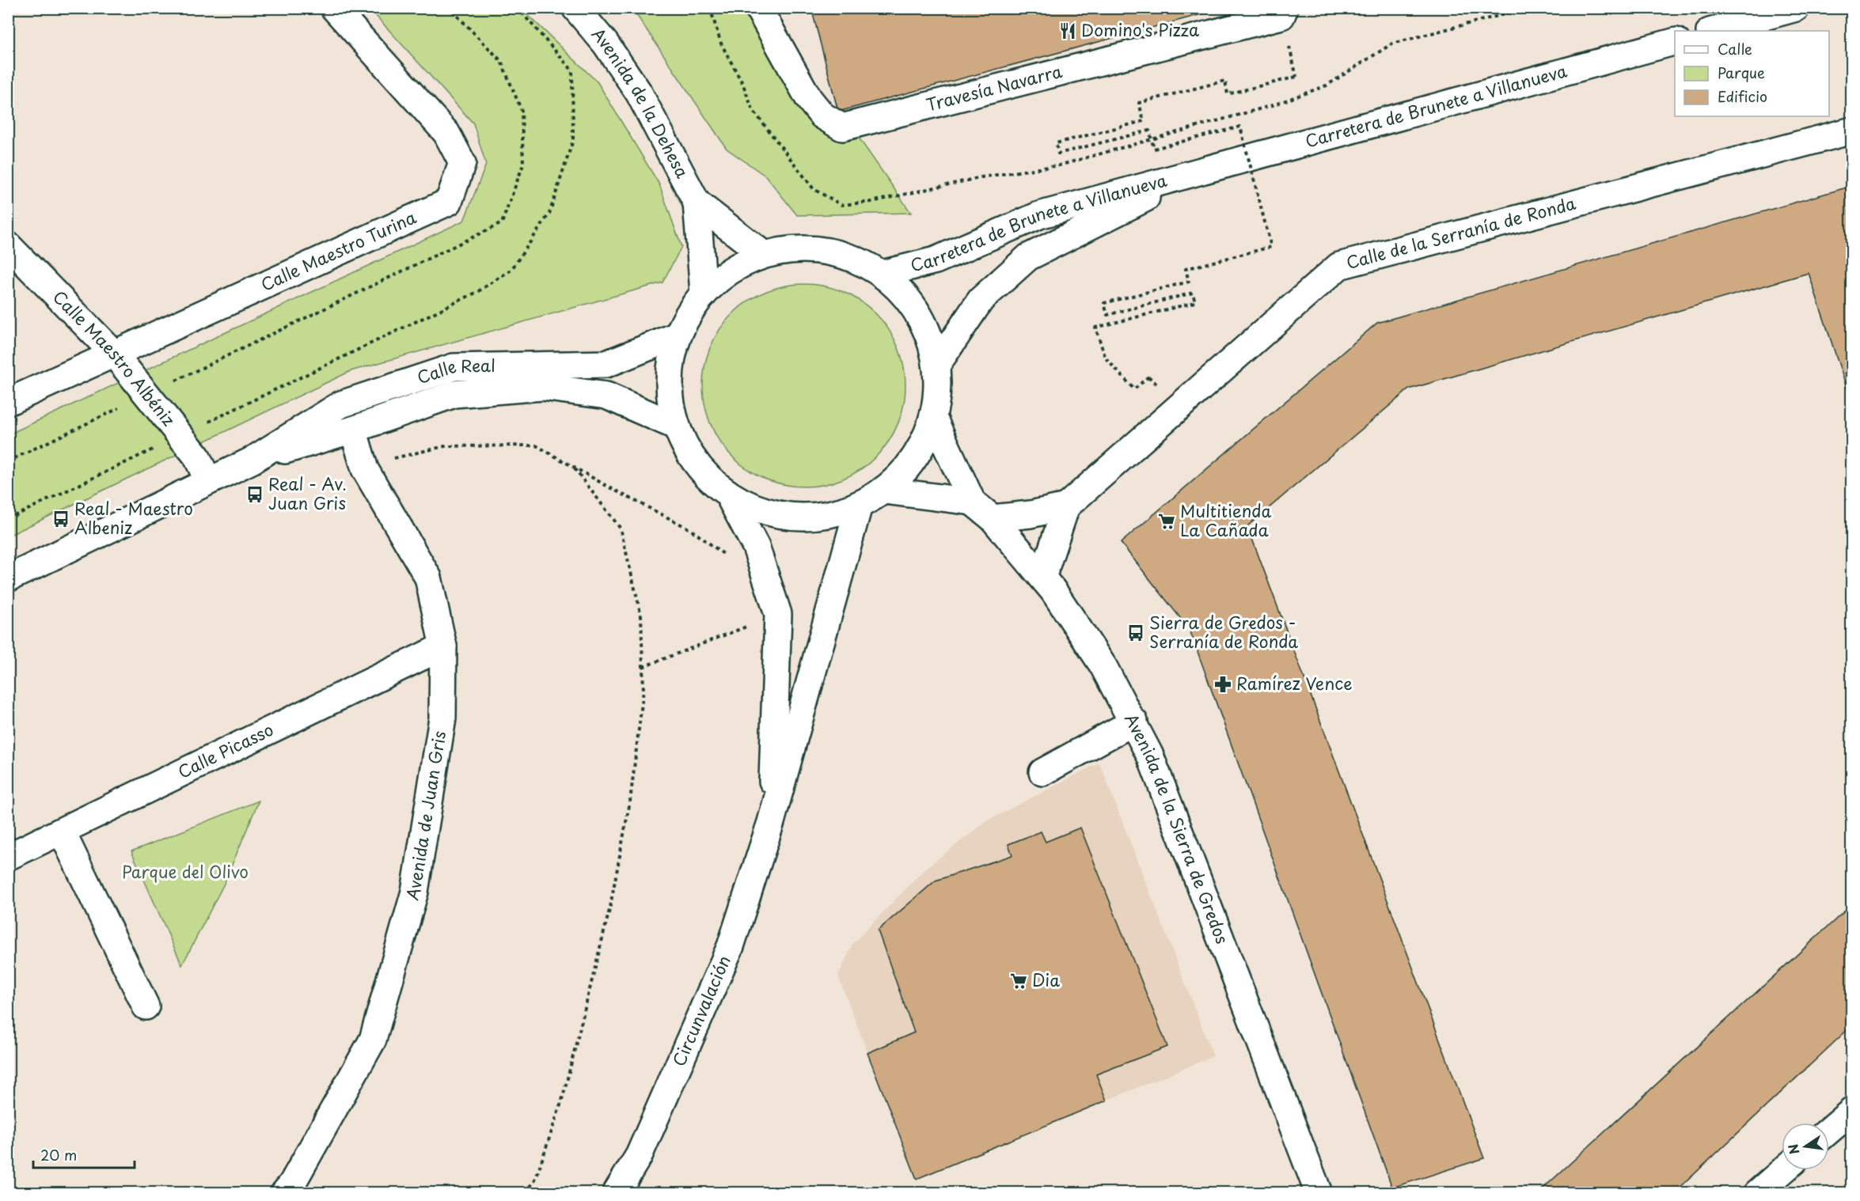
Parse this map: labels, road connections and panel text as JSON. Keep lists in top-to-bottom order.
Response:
{
  "streets": {
    "main road": [
      "Travesía Navarra",
      "Avenida de la Dehesa",
      "Carretera de Brunete a Villanueva",
      "Calle de la Serranía de Ronda",
      "Calle Maestro Turina",
      "Calle Maestro Albéniz",
      "Calle Real",
      "Calle Picasso",
      "Avenida de Juan Gris",
      "Avenida de la Sierra de Gredos",
      "Circunvalación"
    ]
  },
  "crossings": [
    ["Calle de la Serranía de Ronda", "Avenida de la Sierra de Gredos"],
    ["Calle Maestro Turina", "Calle Maestro Albéniz"],
    ["Calle Maestro Albéniz", "Calle Real"],
    ["Calle Real", "Avenida de Juan Gris"],
    ["Calle Picasso", "Avenida de Juan Gris"]
  ],
  "parks": ["Parque del Olivo"],
  "places": {
    "restaurant": ["Domino's Pizza"],
    "bus stop": ["Real - Av. Juan Gris", "Real - Maestro Albeniz", "Sierra de Gredos - Serranía de Ronda"],
    "supermarket": ["Multitienda La Cañada", "Dia"],
    "pharmacy": ["Ramírez Vence"]
  },
  "legend": ["Calle", "Parque", "Edificio"],
  "scale_bar": "20 m",
  "north": "left"
}
